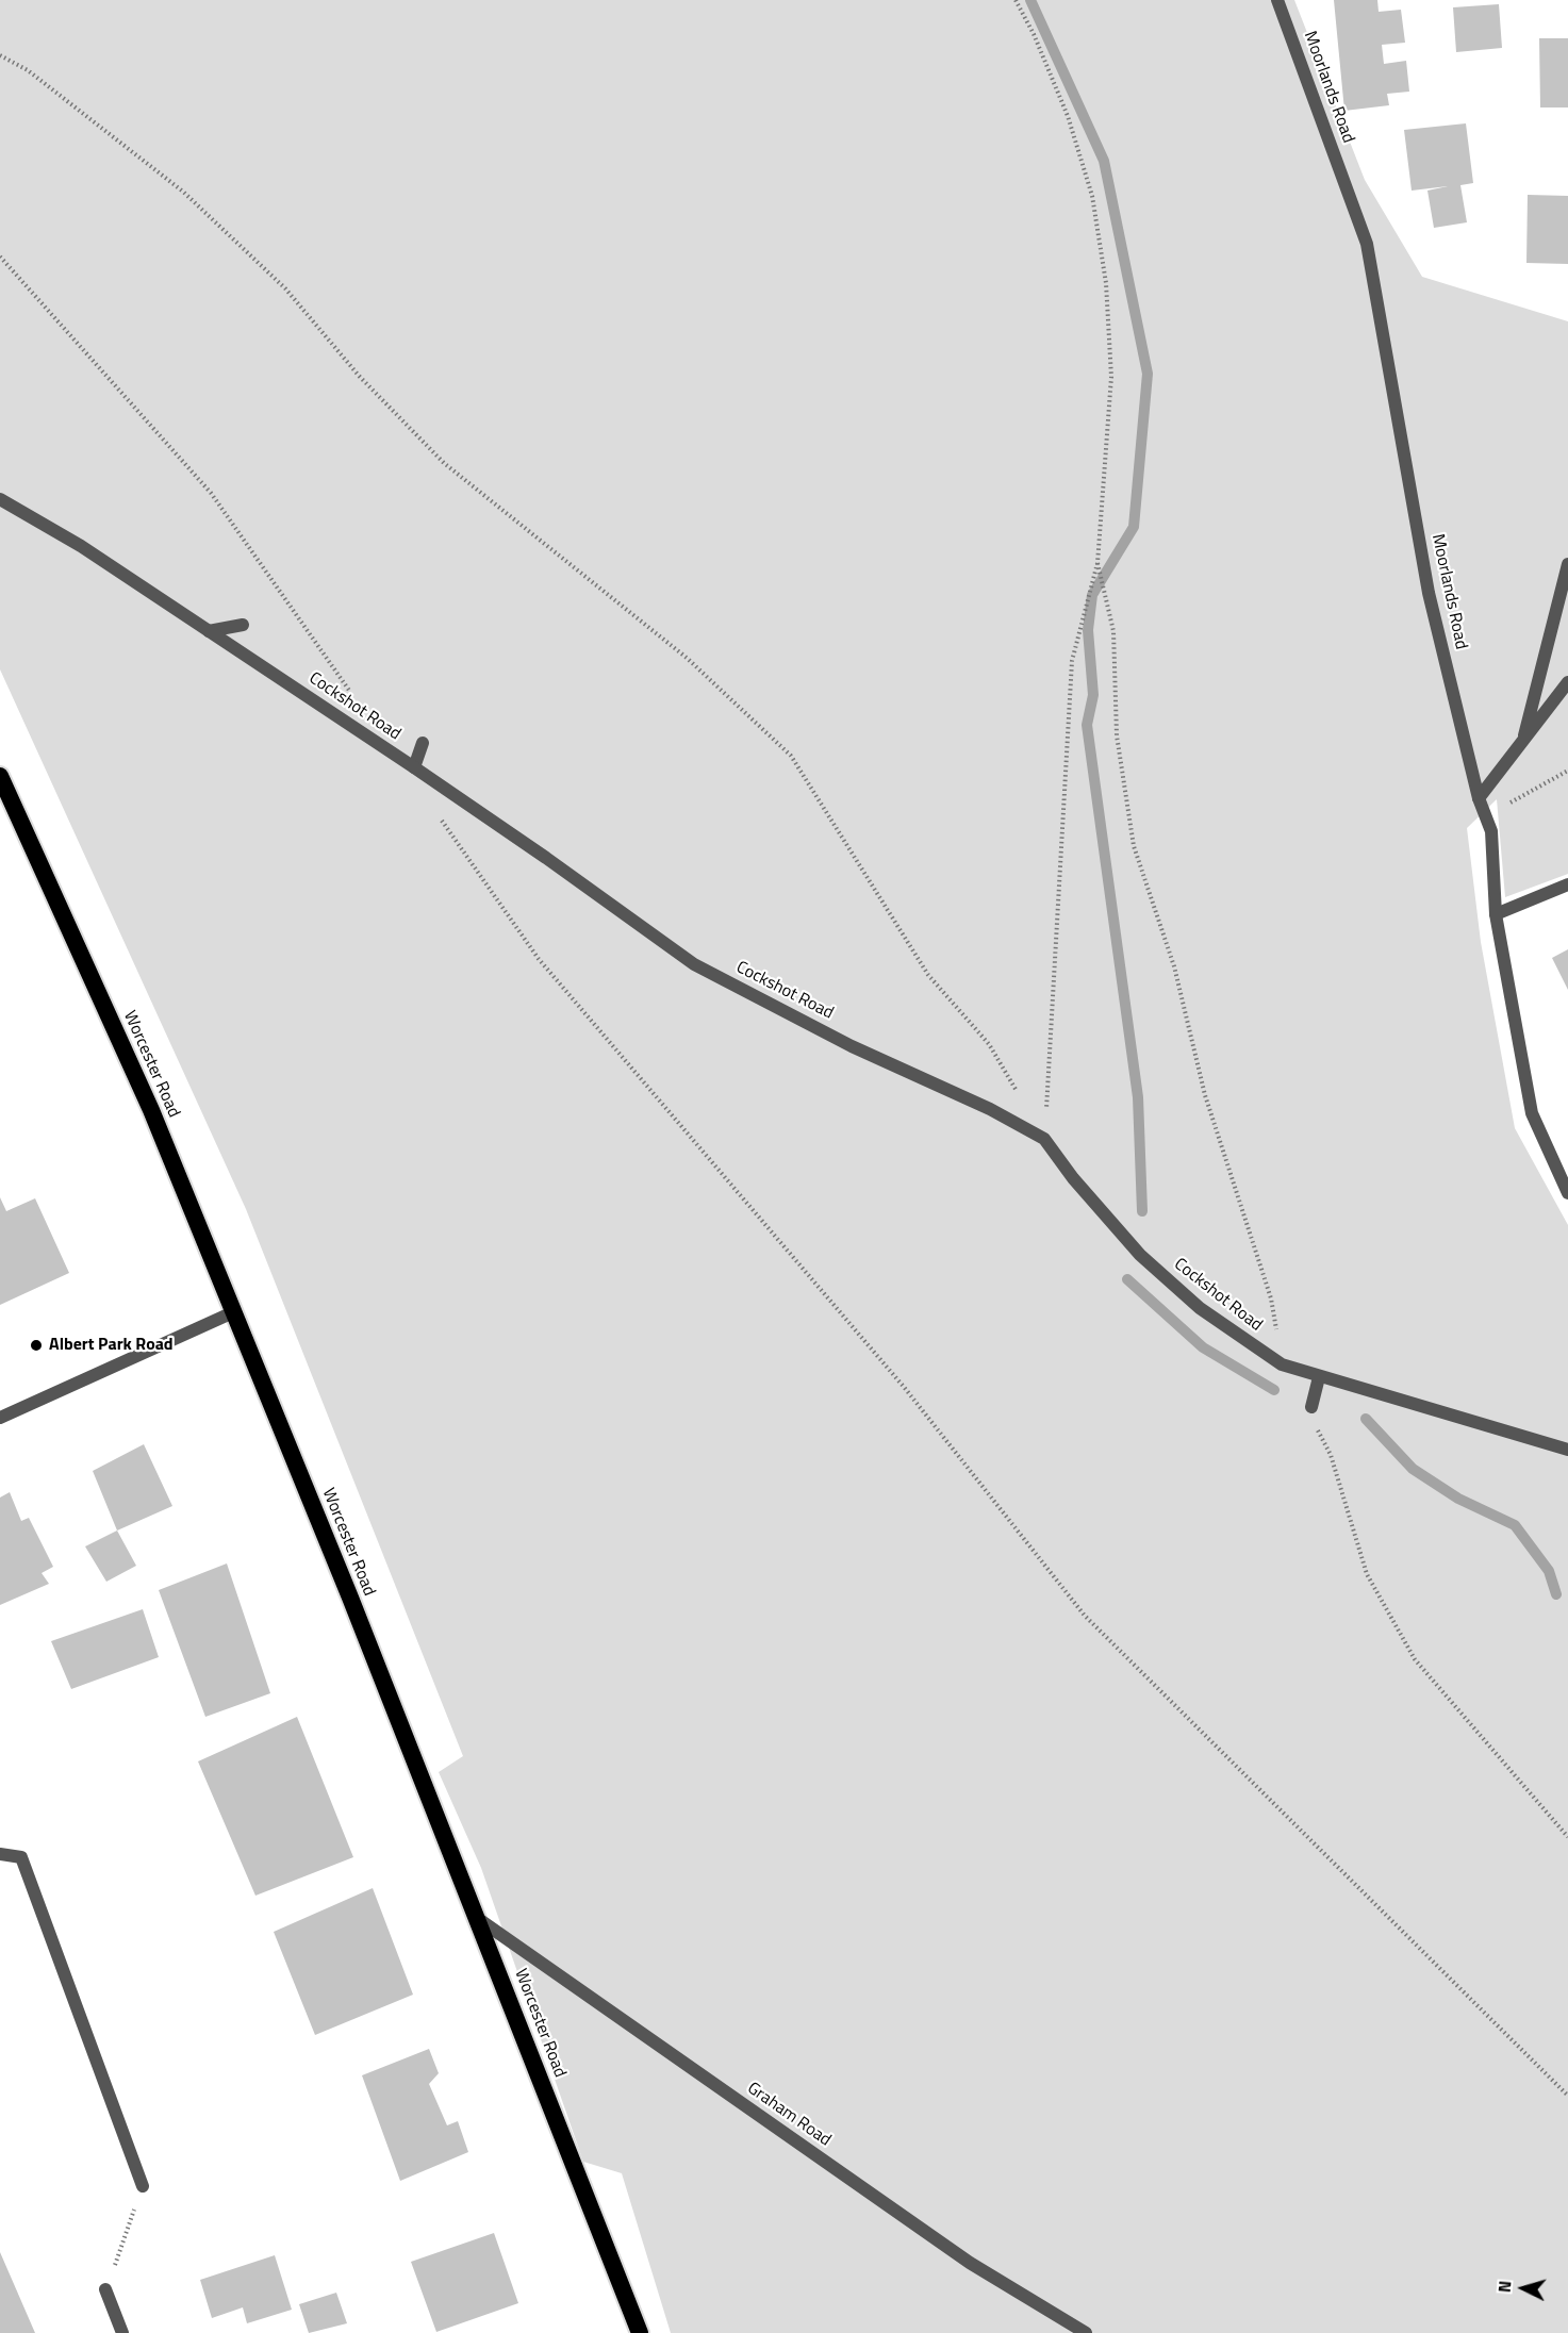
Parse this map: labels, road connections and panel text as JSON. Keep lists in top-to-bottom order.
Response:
{
  "streets": {
    "highway": ["Worcester Road"],
    "street": ["Moorlands Road", "Cockshot Road", "Graham Road"]
  },
  "crossings": [
    ["Worcester Road", "Graham Road"]
  ],
  "places": ["Albert Park Road"],
  "north": "left"
}
